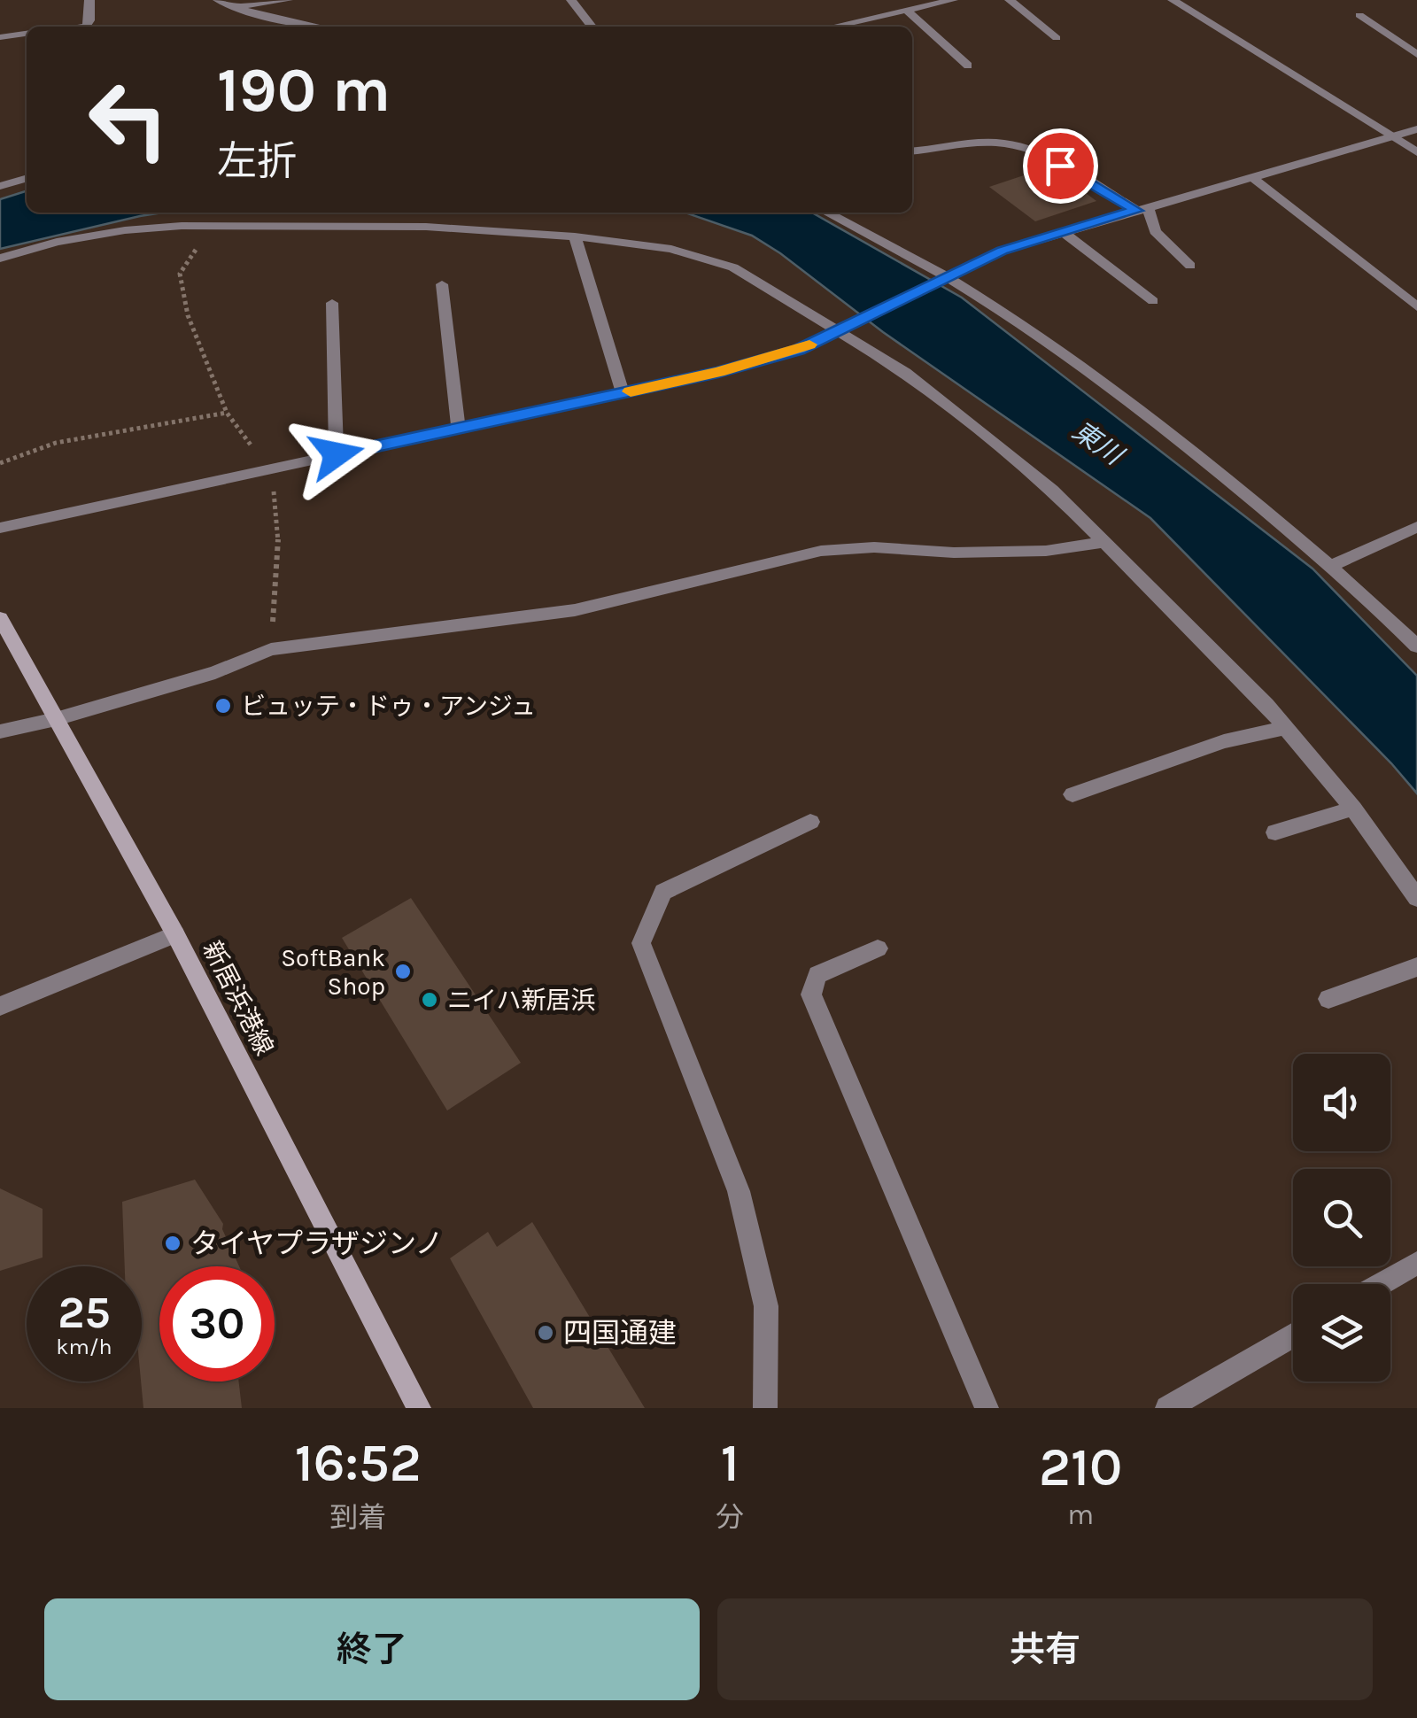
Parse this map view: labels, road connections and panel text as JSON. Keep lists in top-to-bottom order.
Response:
{
  "streets": {
    "main road": ["新居浜港線"]
  },
  "water": ["東川"],
  "places": [
    "ビュッテ・ドゥ・アンジュ",
    "SoftBank Shop",
    "ニイハ新居浜",
    "タイヤプラザジンノ",
    "四国通建"
  ],
  "page": {
    "turn": ["190 m", "左折"],
    "speed": "25 km/h",
    "limit": "30",
    "eta": [
      "16:52",
      "到着",
      "1",
      "分",
      "210",
      "m"
    ],
    "buttons": ["終了", "共有"]
  }
}
